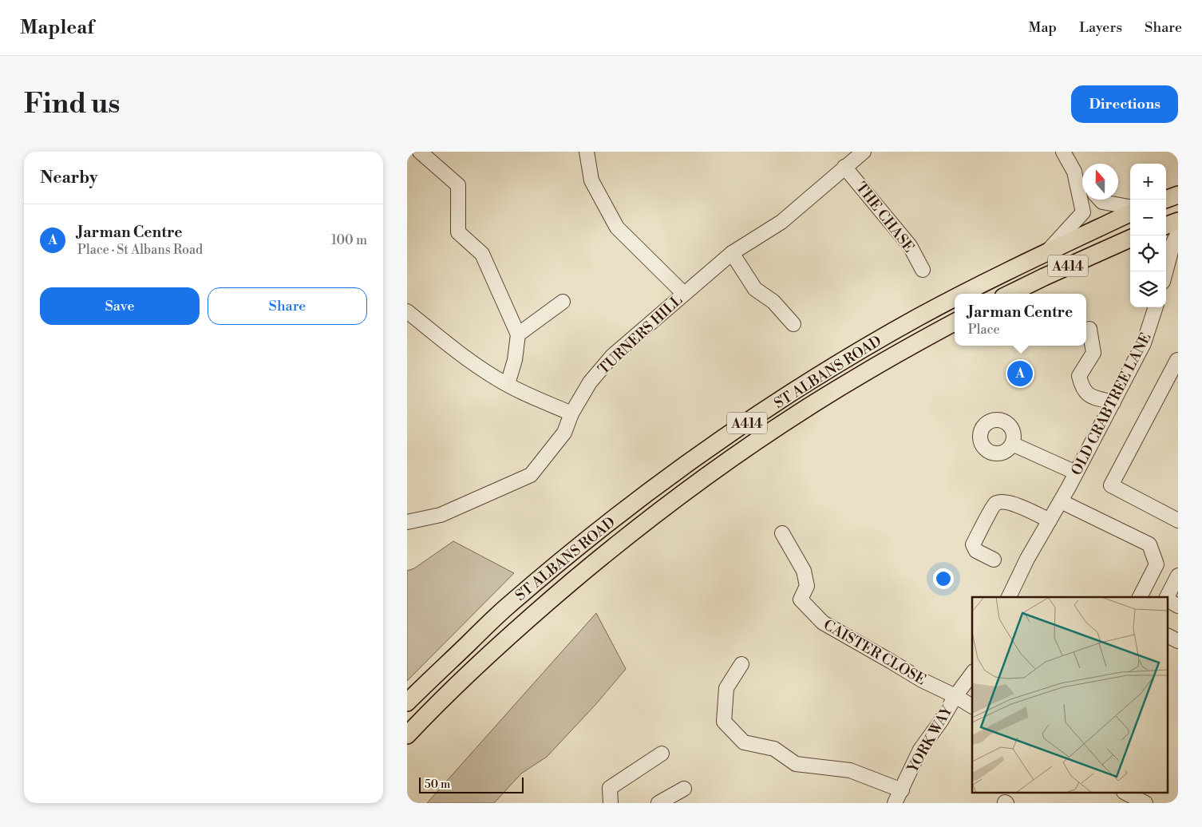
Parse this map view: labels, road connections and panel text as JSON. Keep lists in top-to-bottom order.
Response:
{
  "streets": {
    "main road": ["A414", "ST ALBANS ROAD"],
    "street": [
      "THE CHASE",
      "TURNERS HILL",
      "OLD CRABTREE LANE",
      "CAISTER CLOSE",
      "YORK WAY"
    ]
  },
  "crossings": [
    ["THE CHASE", "TURNERS HILL"],
    ["CAISTER CLOSE", "YORK WAY"]
  ],
  "scale_bar": "50 m",
  "north": "top",
  "page": {
    "header": "Mapleaf",
    "nav": ["Map", "Layers", "Share"],
    "buttons": [
      "Directions",
      ["Save", "Share"]
    ],
    "title": "Find us",
    "heading": "Nearby",
    "map_buttons": ["+", "−"],
    "list": [
      {
        "mark": "A",
        "name": "Jarman Centre",
        "note": "Place · St Albans Road",
        "value": "100 m"
      }
    ],
    "popup": ["Jarman Centre", "Place"],
    "pins": "A",
    "scale": "50 m"
  }
}
